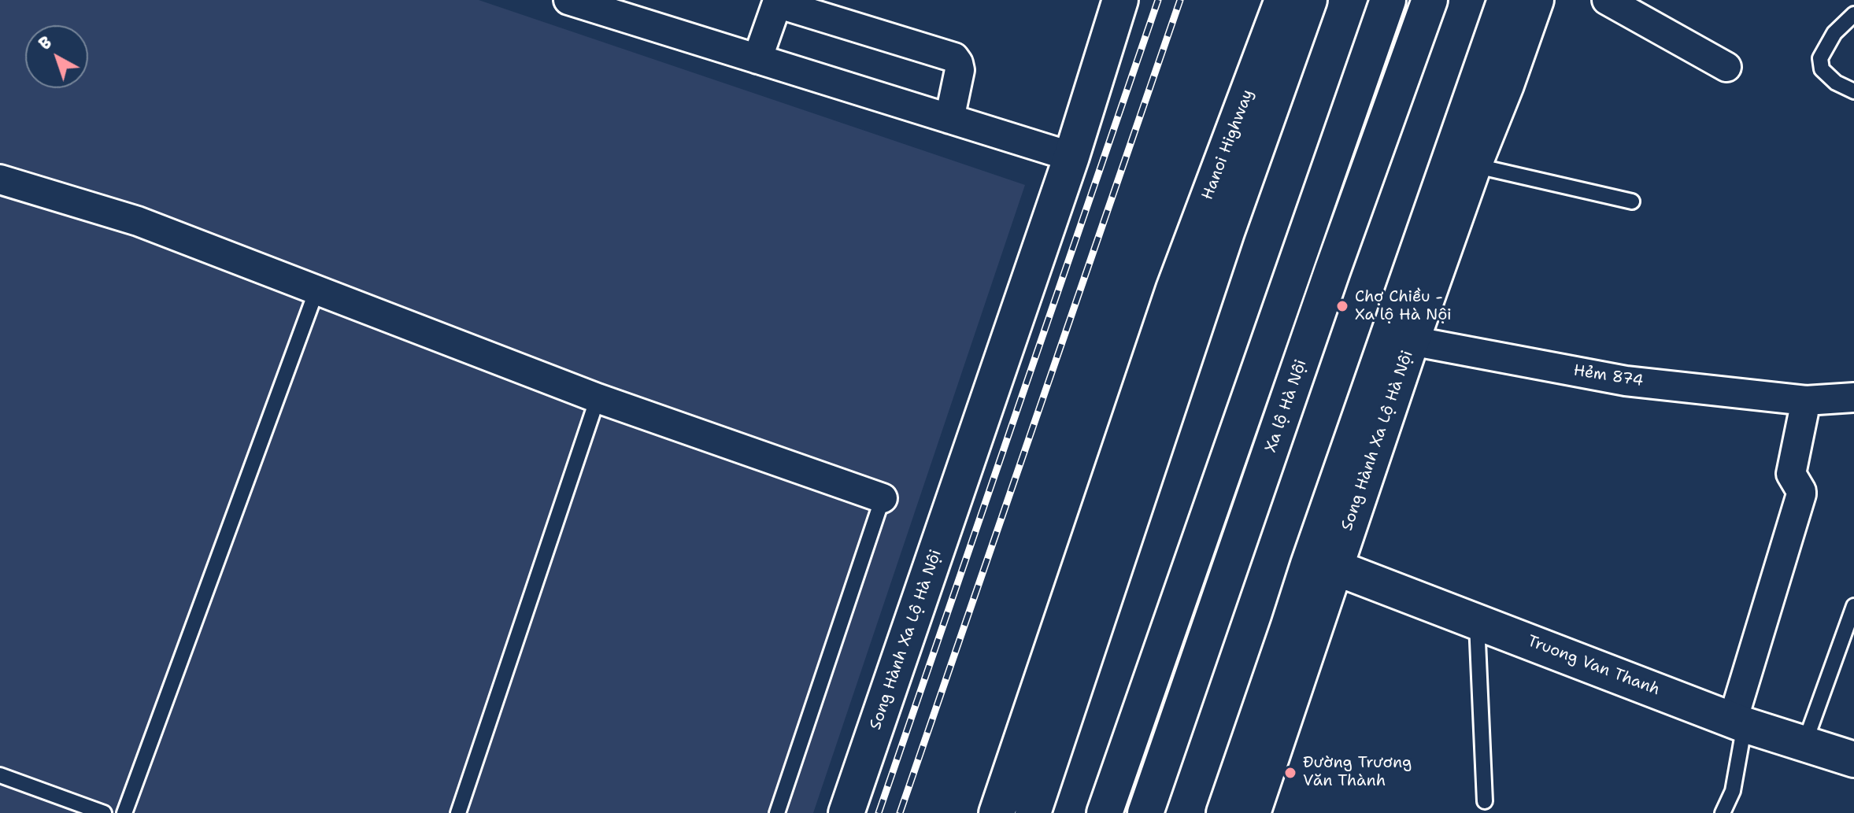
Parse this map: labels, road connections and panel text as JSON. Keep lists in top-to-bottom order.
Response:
{
  "streets": {
    "main road": [
      "Hanoi Highway",
      "Xa lộ Hà Nội",
      "Song Hành Xa Lộ Hà Nội",
      "Truong Van Thanh"
    ],
    "street": ["Hẻm 874"]
  },
  "crossings": [
    ["Hẻm 874", "Song Hành Xa Lộ Hà Nội"],
    ["Song Hành Xa Lộ Hà Nội", "Truong Van Thanh"]
  ],
  "places": ["Chợ Chiều - Xa lộ Hà Nội", "Đường Trương Văn Thành"],
  "north": "top left"
}
